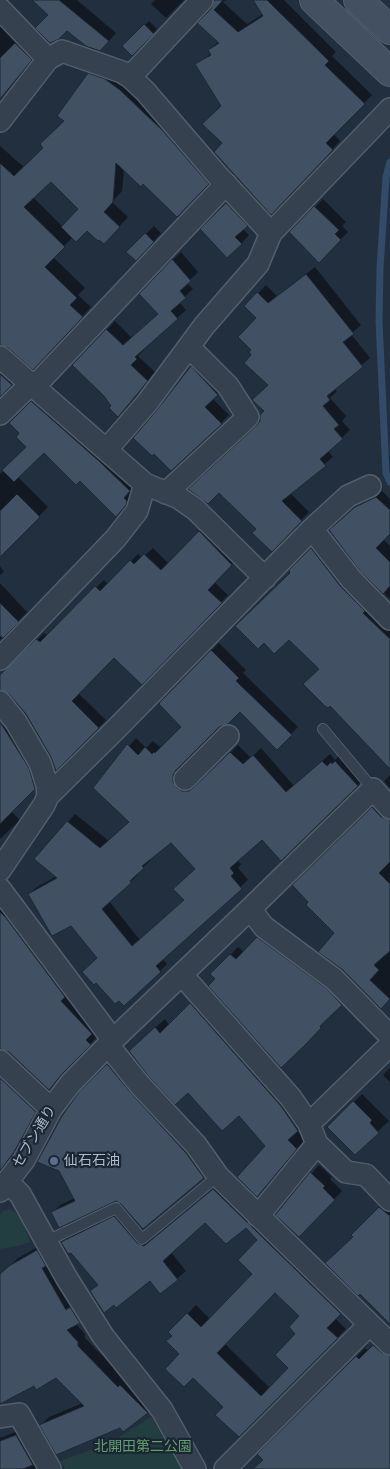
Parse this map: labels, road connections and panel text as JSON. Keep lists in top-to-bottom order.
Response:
{
  "streets": {
    "street": ["セブン通り"]
  },
  "parks": ["北開田第二公園"],
  "places": ["仙石石油"]
}
